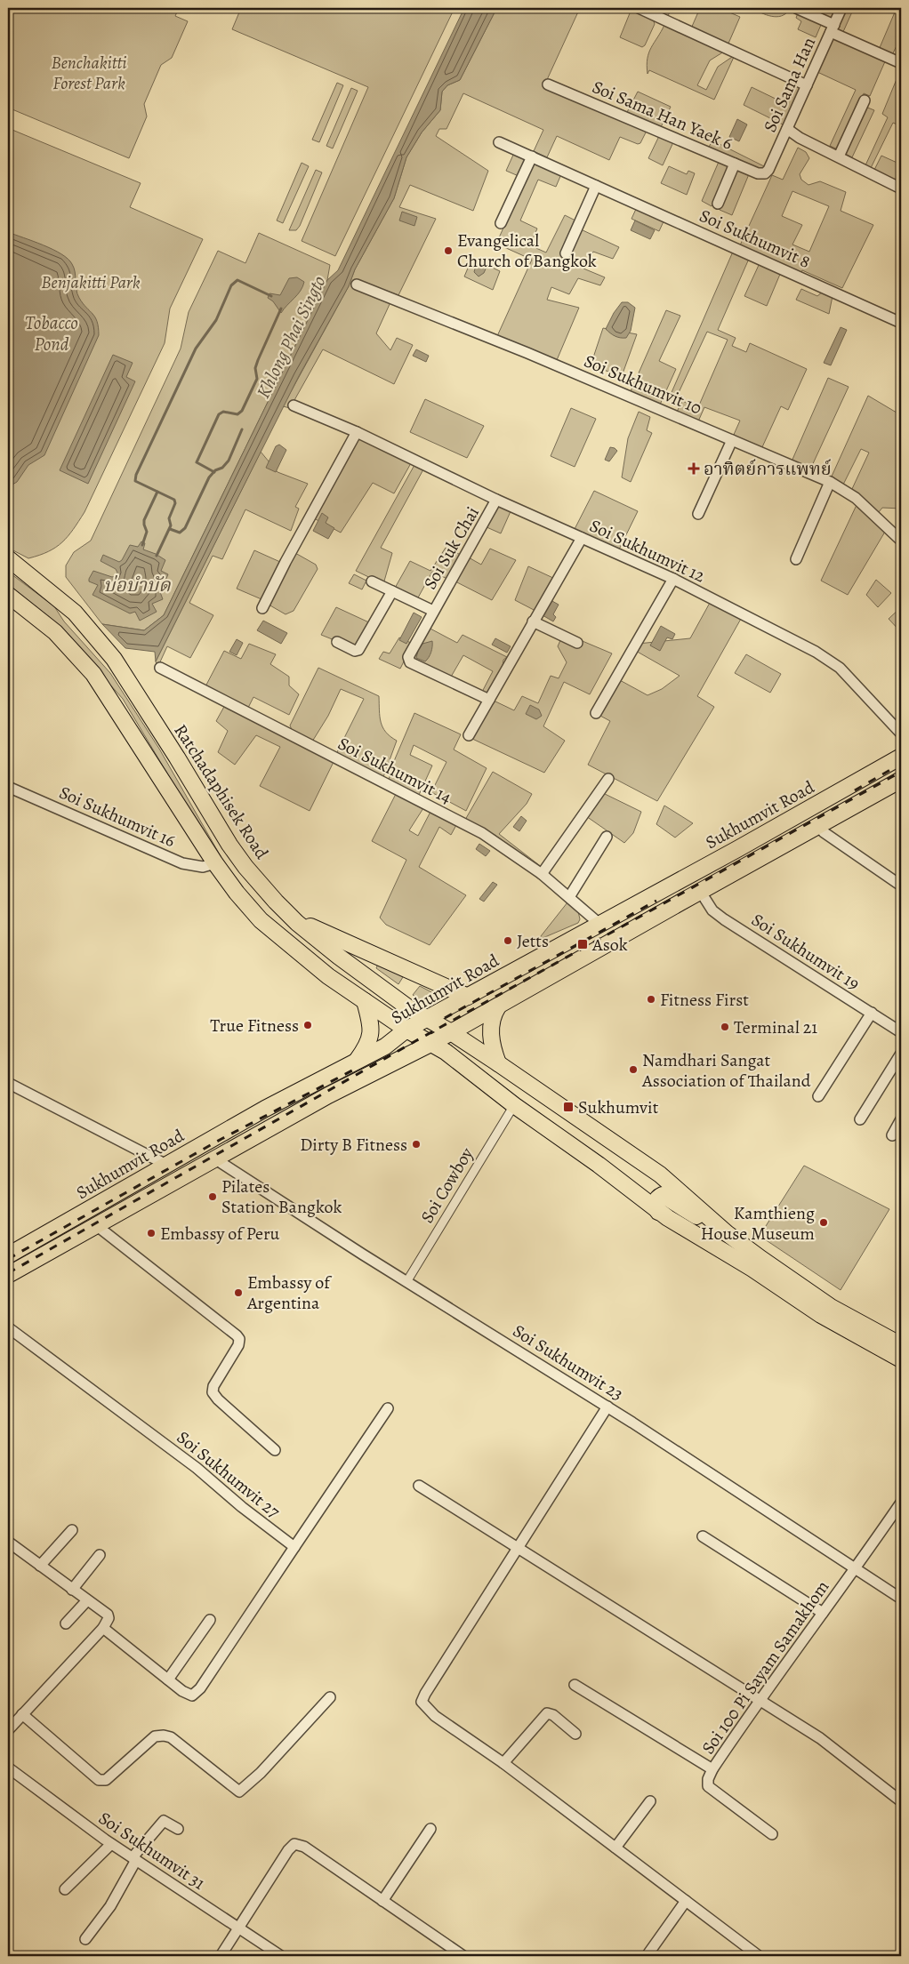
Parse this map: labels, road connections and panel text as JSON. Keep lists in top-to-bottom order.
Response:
{
  "streets": {
    "main road": ["Ratchadaphisek Road", "Sukhumvit Road"],
    "street": [
      "Soi Sama Han",
      "Soi Sama Han Yaek 6",
      "Soi Sukhumvit 8",
      "Soi Sukhumvit 10",
      "Soi Suk Chai",
      "Soi Sukhumvit 12",
      "Soi Sukhumvit 14",
      "Soi Sukhumvit 16",
      "Soi Sukhumvit 19",
      "Soi Cowboy",
      "Soi Sukhumvit 23",
      "Soi Sukhumvit 27",
      "Soi 100 Pi Sayam Samakhom",
      "Soi Sukhumvit 31"
    ]
  },
  "crossings": [
    ["Soi Sama Han", "Soi Sama Han Yaek 6"],
    ["Soi Suk Chai", "Soi Sukhumvit 12"],
    ["Soi Sukhumvit 14", "Sukhumvit Road"],
    ["Ratchadaphisek Road", "Sukhumvit Road"],
    ["Sukhumvit Road", "Soi Sukhumvit 19"],
    ["Sukhumvit Road", "Soi Sukhumvit 23"],
    ["Soi Cowboy", "Soi Sukhumvit 23"],
    ["Soi Sukhumvit 23", "Soi 100 Pi Sayam Samakhom"]
  ],
  "water": ["Tobacco Pond", "Khlong Phai Singto", "บ่อบำบัด"],
  "parks": ["Benchakitti Forest Park", "Benjakitti Park"],
  "places": {
    "other": [
      "Evangelical Church of Bangkok",
      "Jetts",
      "Fitness First",
      "True Fitness",
      "Terminal 21",
      "Namdhari Sangat Association of Thailand",
      "Dirty B Fitness",
      "Pilates Station Bangkok",
      "Kamthieng House Museum",
      "Embassy of Peru",
      "Embassy of Argentina"
    ],
    "health": ["อาทิตย์การแพทย์"],
    "transit": ["Asok", "Sukhumvit"]
  }
}
